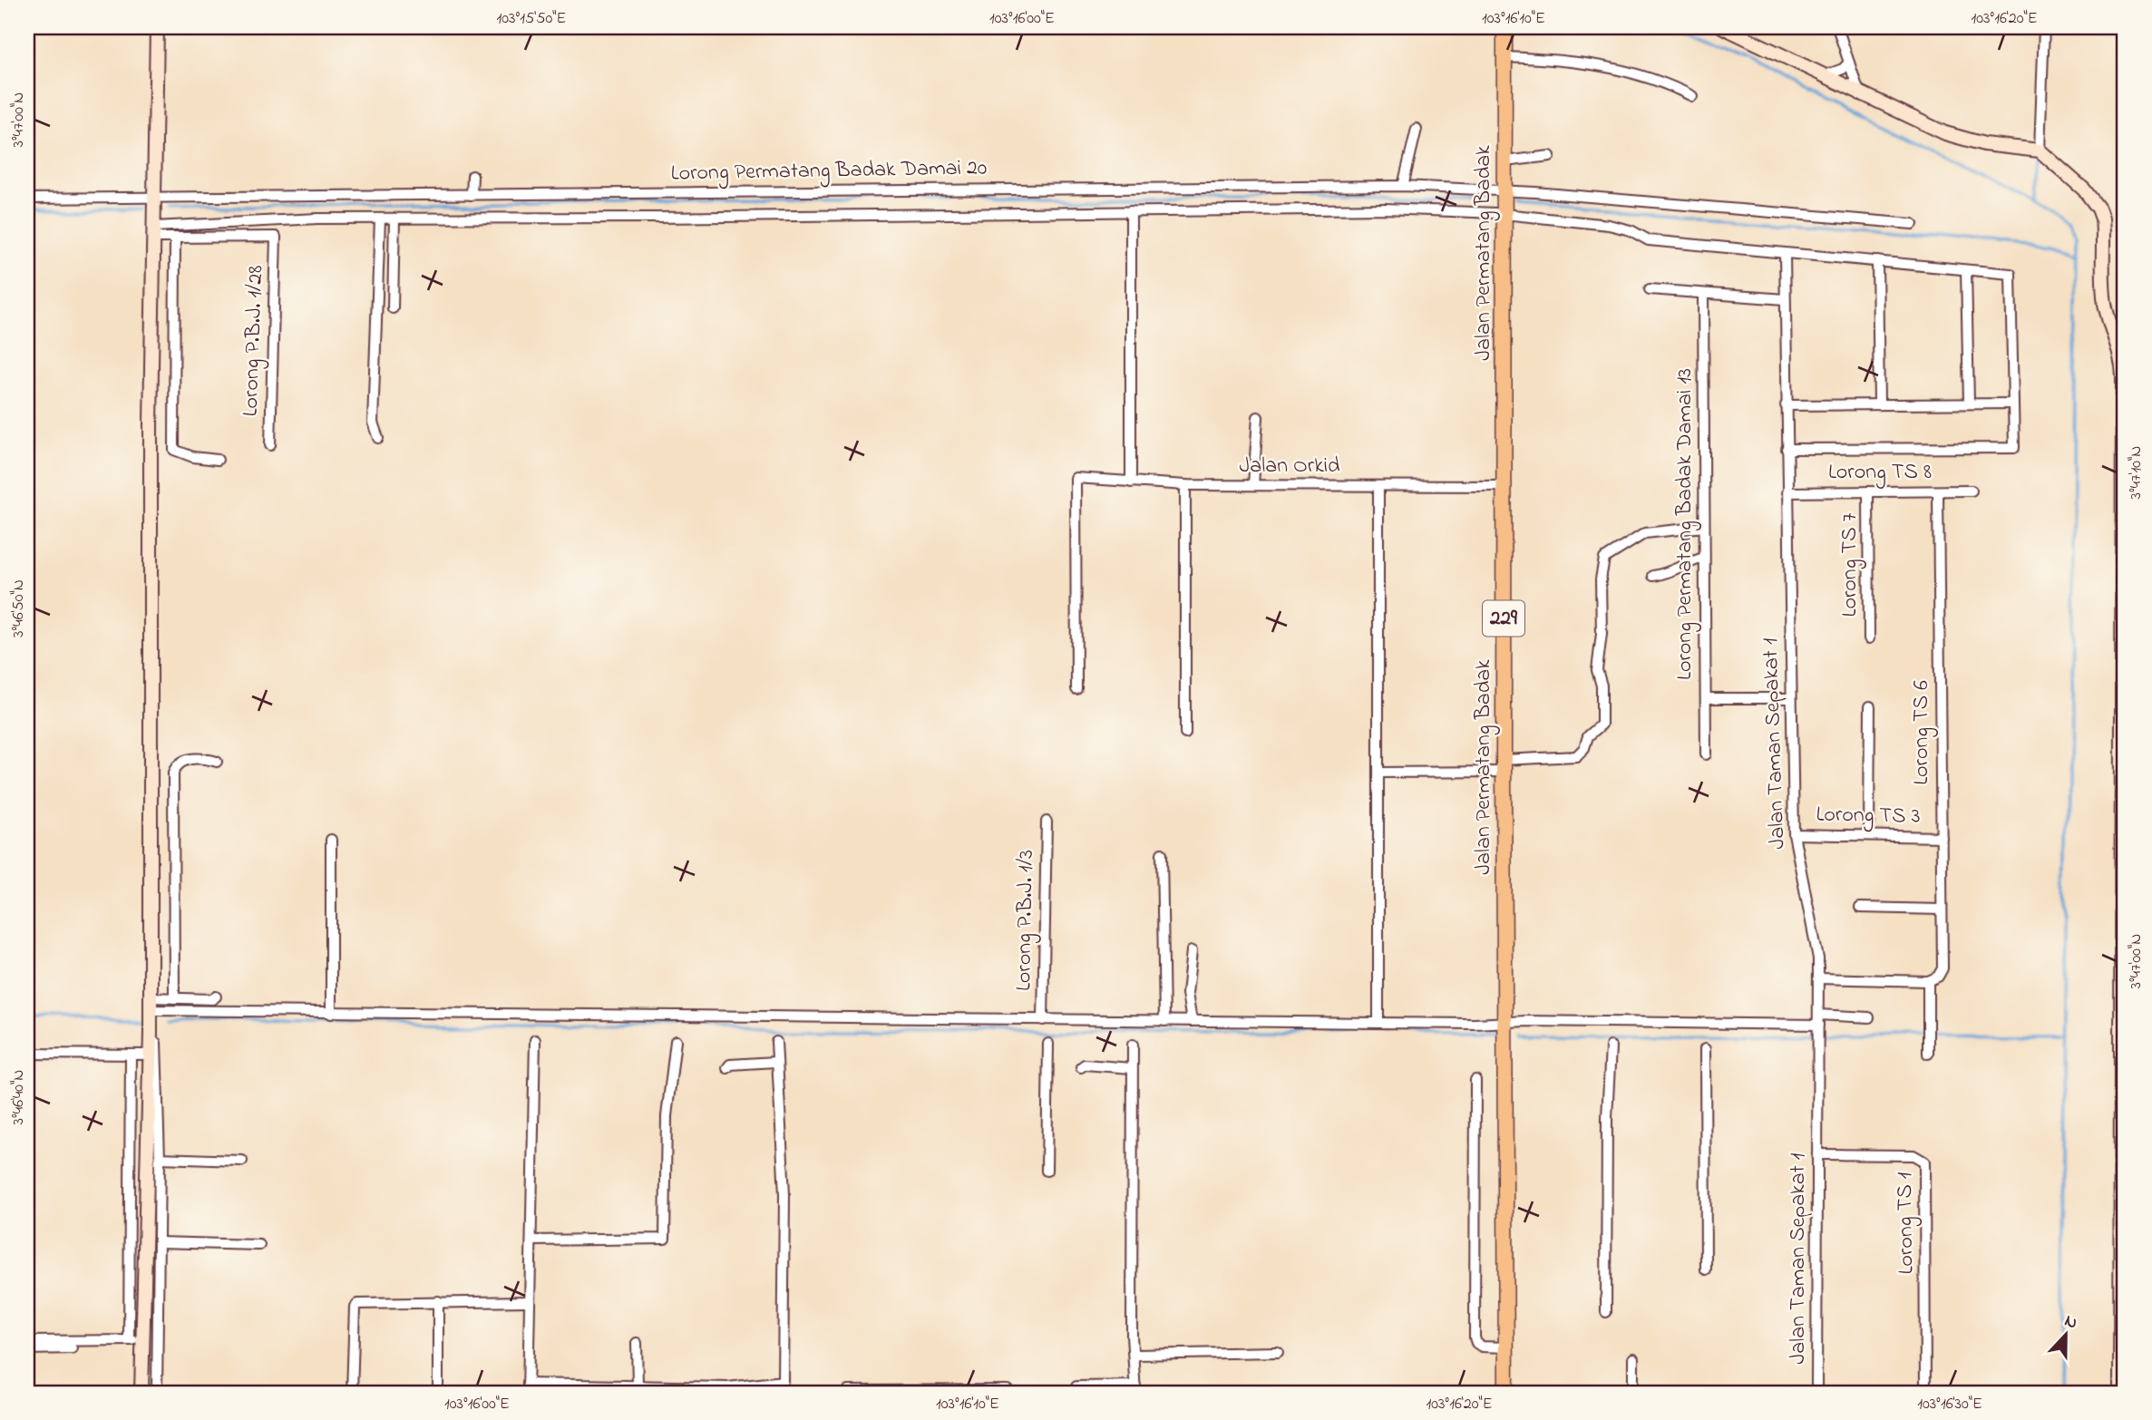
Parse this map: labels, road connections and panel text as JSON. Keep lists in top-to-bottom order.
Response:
{
  "streets": {
    "main road": ["Jalan Permatang Badak", "229"],
    "street": [
      "Lorong Permatang Badak Damai 20",
      "Lorong P.B.J. 1/28",
      "Jalan Orkid",
      "Lorong TS 8",
      "Lorong Permatang Badak Damai 13",
      "Lorong TS 7",
      "Lorong TS 6",
      "Jalan Taman Sepakat 1",
      "Lorong TS 3",
      "Lorong P.B.J. 1/3",
      "Lorong TS 1"
    ]
  },
  "crossings": [
    ["Lorong Permatang Badak Damai 20", "Jalan Permatang Badak"],
    ["Jalan Permatang Badak", "Jalan Orkid"],
    ["Lorong TS 8", "Lorong TS 7"],
    ["Lorong TS 8", "Lorong TS 6"],
    ["Lorong TS 8", "Jalan Taman Sepakat 1"],
    ["Lorong TS 6", "Lorong TS 3"],
    ["Jalan Taman Sepakat 1", "Lorong TS 3"],
    ["Jalan Taman Sepakat 1", "Lorong TS 1"]
  ],
  "north": "top",
  "coordinates": [
    "103°15'50\"E",
    "103°16'00\"E",
    "103°16'10\"E",
    "103°16'20\"E",
    "3°47'00\"N",
    "3°47'10\"N",
    "3°46'50\"N",
    "3°46'40\"N",
    "103°16'30\"E"
  ]
}
